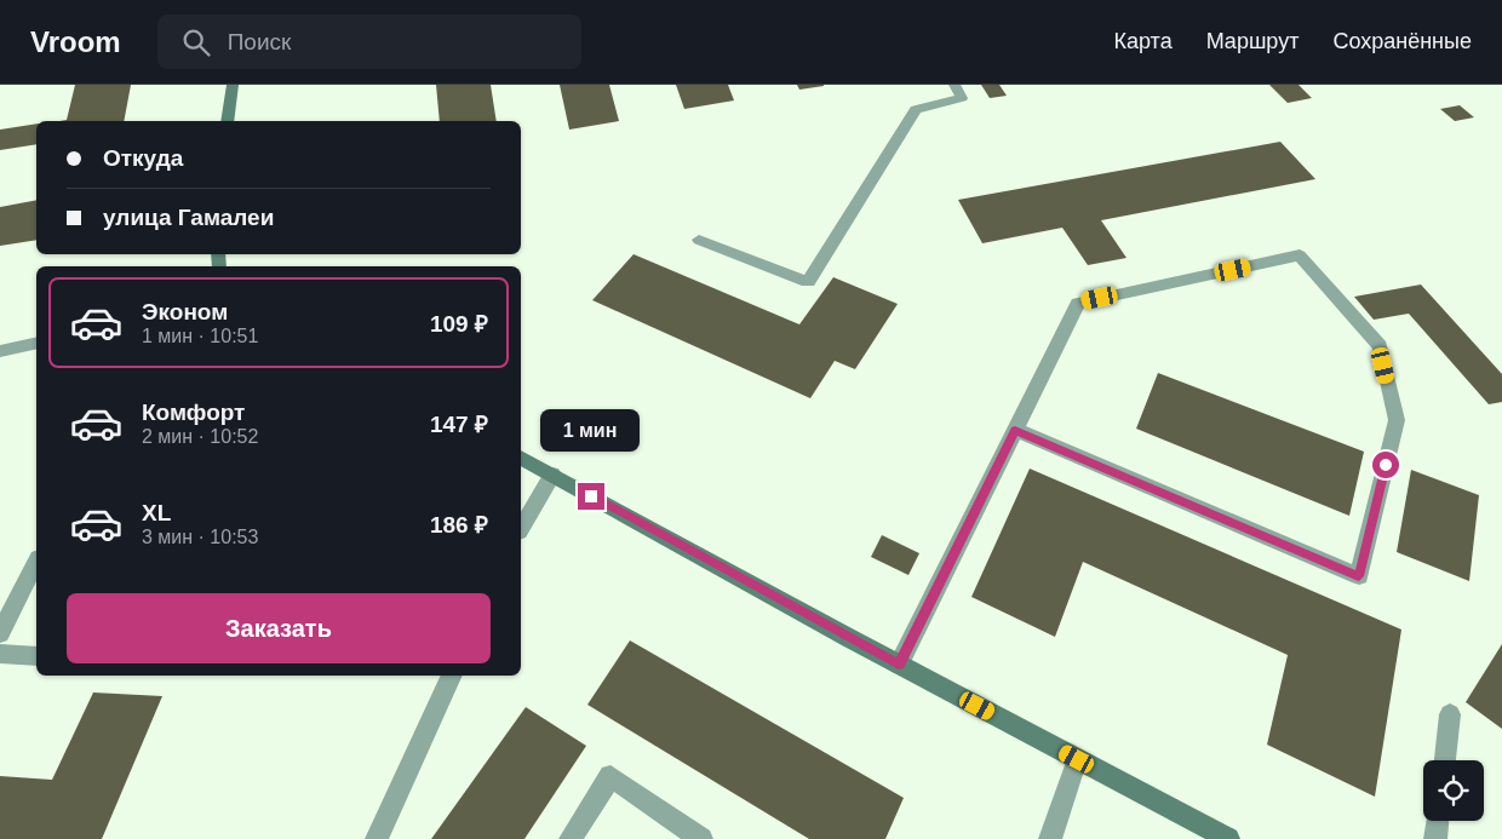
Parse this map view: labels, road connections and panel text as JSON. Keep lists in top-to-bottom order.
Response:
{
  "page": {
    "header": "Vroom",
    "search": "Поиск",
    "nav": ["Карта", "Маршрут", "Сохранённые"],
    "banner": ["Откуда", "улица Гамалеи"],
    "list": [
      {
        "name": "Эконом",
        "note": "1 мин · 10:51",
        "value": "109 ₽"
      },
      {
        "name": "Комфорт",
        "note": "2 мин · 10:52",
        "value": "147 ₽"
      },
      {
        "name": "XL",
        "note": "3 мин · 10:53",
        "value": "186 ₽"
      }
    ],
    "bubble": "1 мин",
    "buttons": "Заказать"
  }
}
